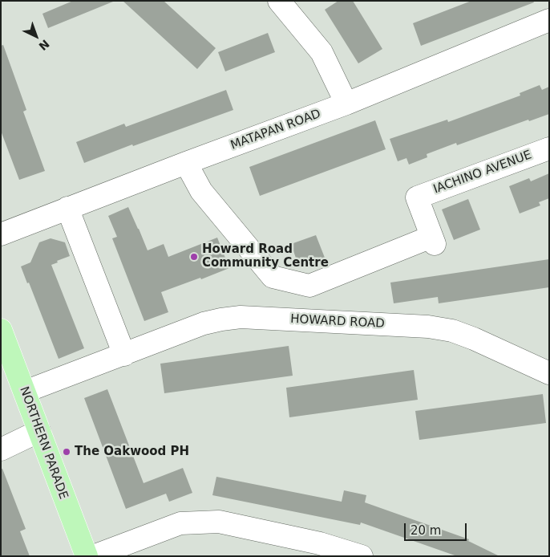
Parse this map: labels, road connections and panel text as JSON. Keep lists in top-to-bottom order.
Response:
{
  "streets": {
    "main road": ["NORTHERN PARADE"],
    "street": ["MATAPAN ROAD", "IACHINO AVENUE", "HOWARD ROAD"]
  },
  "crossings": [
    ["MATAPAN ROAD", "IACHINO AVENUE"],
    ["HOWARD ROAD", "NORTHERN PARADE"]
  ],
  "places": ["Howard Road Community Centre", "The Oakwood PH"],
  "scale_bar": "20 m",
  "north": "bottom right"
}
